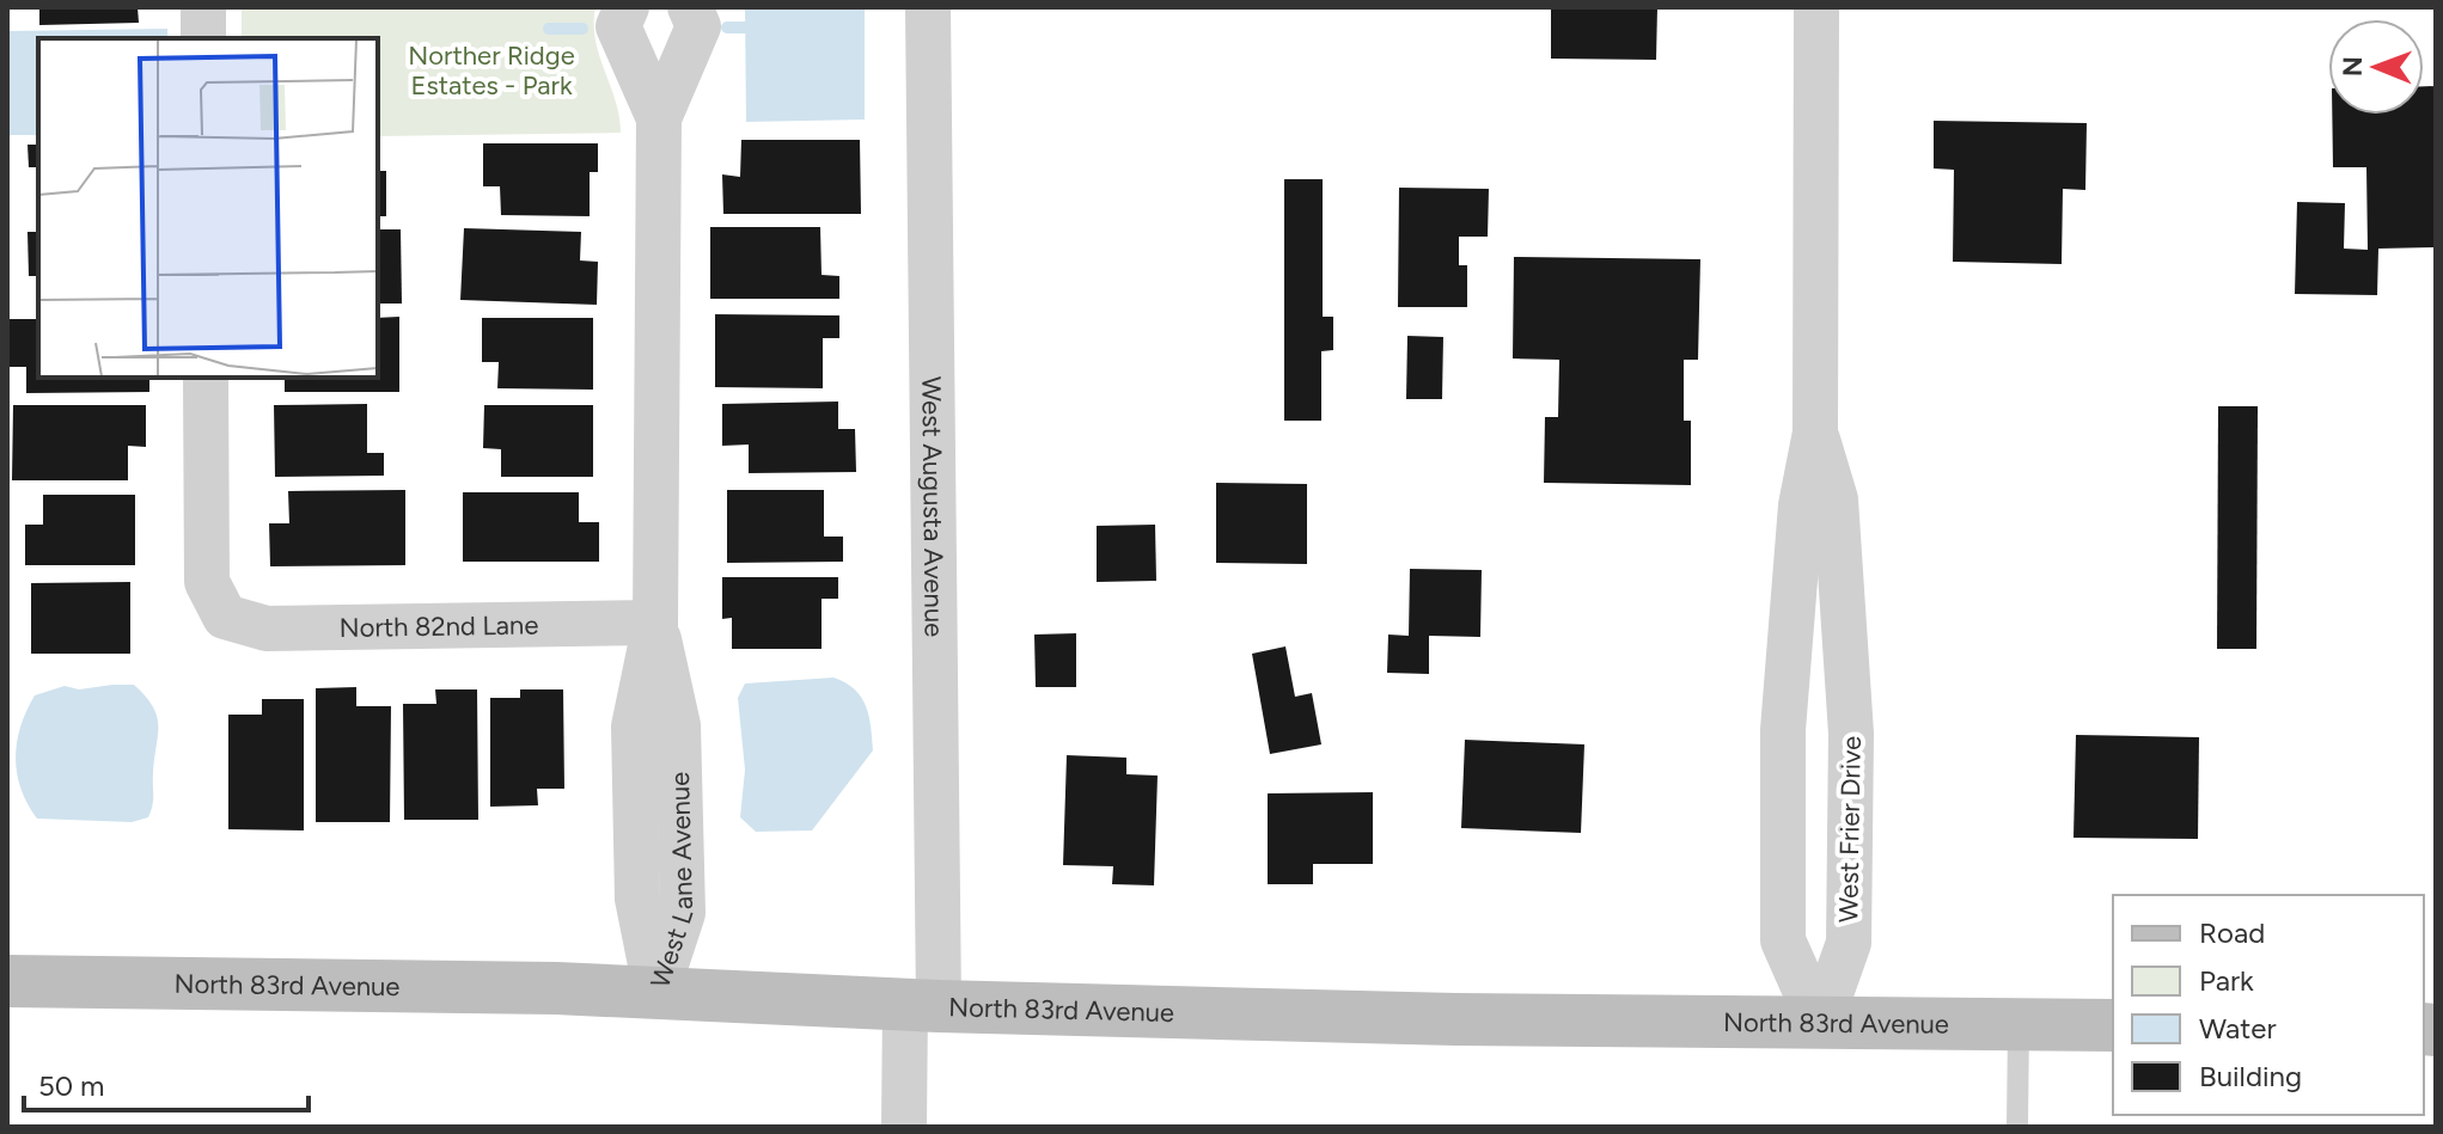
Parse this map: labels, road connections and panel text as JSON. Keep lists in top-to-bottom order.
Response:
{
  "streets": {
    "main road": ["North 83rd Avenue"],
    "street": [
      "West Augusta Avenue",
      "North 82nd Lane",
      "West Frier Drive",
      "West Lane Avenue"
    ]
  },
  "crossings": [
    ["West Augusta Avenue", "North 83rd Avenue"],
    ["North 82nd Lane", "West Lane Avenue"],
    ["West Frier Drive", "North 83rd Avenue"],
    ["West Lane Avenue", "North 83rd Avenue"]
  ],
  "parks": ["Norther Ridge Estates - Park"],
  "legend": [
    "Road",
    "Park",
    "Water",
    "Building"
  ],
  "scale_bar": "50 m",
  "north": "left"
}
